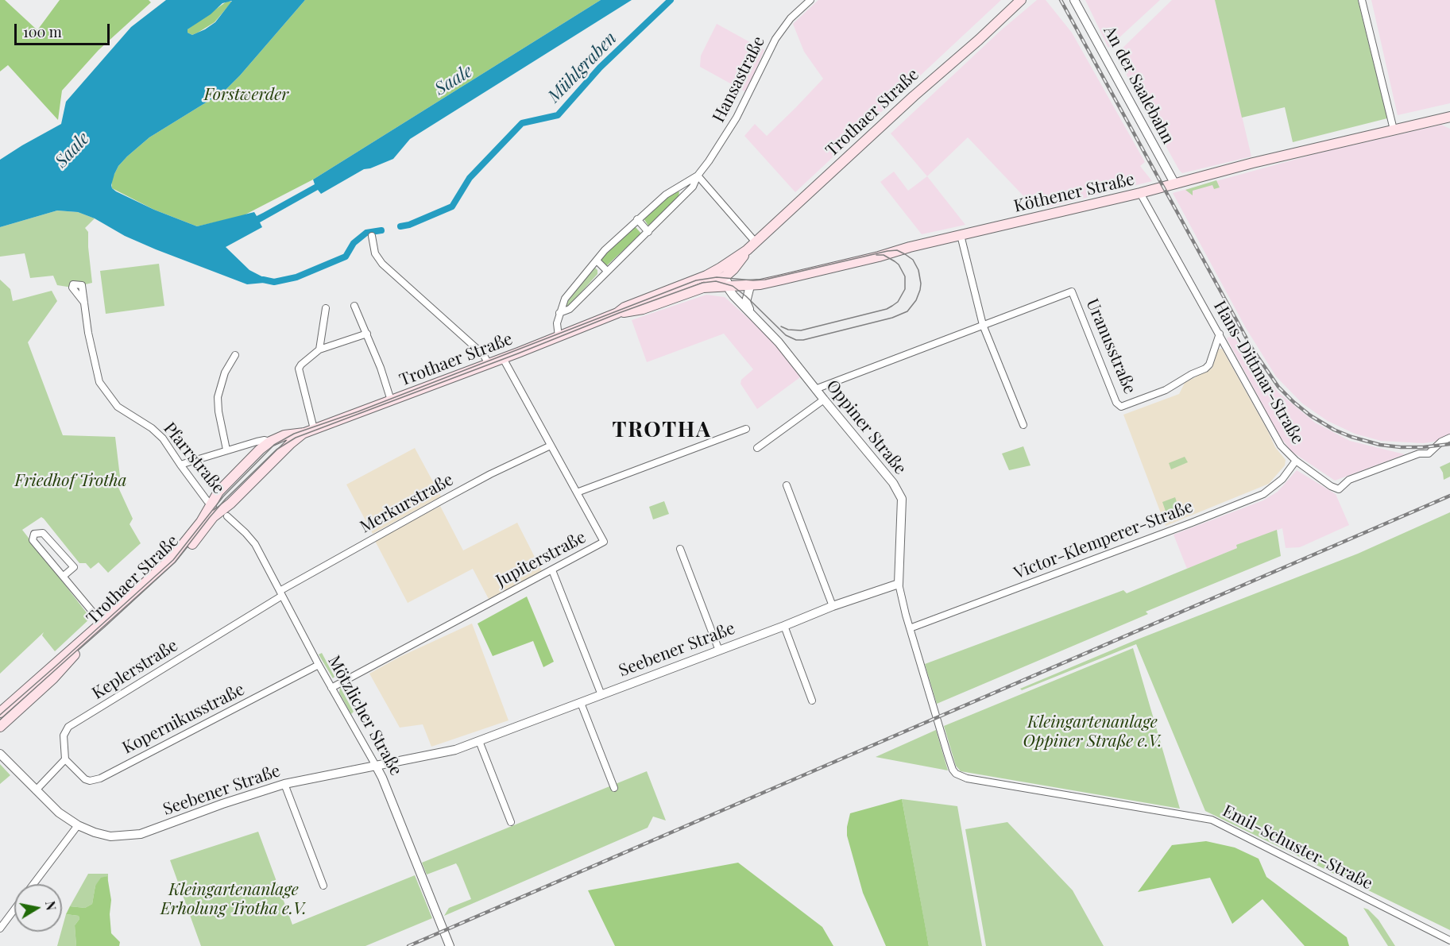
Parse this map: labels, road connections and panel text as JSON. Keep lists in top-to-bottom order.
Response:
{
  "streets": {
    "main road": ["Trothaer Straße", "Köthener Straße"],
    "street": [
      "Hansastraße",
      "An der Saalebahn",
      "Uranusstraße",
      "Hans-Dittmar-Straße",
      "Oppiner Straße",
      "Pfarrstraße",
      "Merkurstraße",
      "Victor-Klemperer-Straße",
      "Jupiterstraße",
      "Seebener Straße",
      "Keplerstraße",
      "Mötzlicher Straße",
      "Kopernikusstraße",
      "Emil-Schuster-Straße"
    ]
  },
  "crossings": [
    ["An der Saalebahn", "Köthener Straße"],
    ["Trothaer Straße", "Köthener Straße"],
    ["Trothaer Straße", "Pfarrstraße"],
    ["Trothaer Straße", "Jupiterstraße"],
    ["Trothaer Straße", "Mötzlicher Straße"],
    ["Köthener Straße", "Hans-Dittmar-Straße"],
    ["Köthener Straße", "Oppiner Straße"],
    ["Uranusstraße", "Hans-Dittmar-Straße"],
    ["Uranusstraße", "Oppiner Straße"],
    ["Hans-Dittmar-Straße", "Victor-Klemperer-Straße"],
    ["Oppiner Straße", "Seebener Straße"],
    ["Pfarrstraße", "Mötzlicher Straße"],
    ["Merkurstraße", "Jupiterstraße"],
    ["Merkurstraße", "Keplerstraße"],
    ["Merkurstraße", "Mötzlicher Straße"],
    ["Victor-Klemperer-Straße", "Emil-Schuster-Straße"],
    ["Jupiterstraße", "Mötzlicher Straße"],
    ["Seebener Straße", "Mötzlicher Straße"],
    ["Keplerstraße", "Mötzlicher Straße"],
    ["Keplerstraße", "Kopernikusstraße"],
    ["Mötzlicher Straße", "Kopernikusstraße"]
  ],
  "districts": ["TROTHA"],
  "water": ["Mühlgraben", "Saale"],
  "parks": [
    "Forstwerder",
    "Friedhof Trotha",
    "Kleingartenanlage Oppiner Straße e.V.",
    "Kleingartenanlage Erholung Trotha e.V."
  ],
  "scale_bar": "100 m",
  "north": "right"
}
